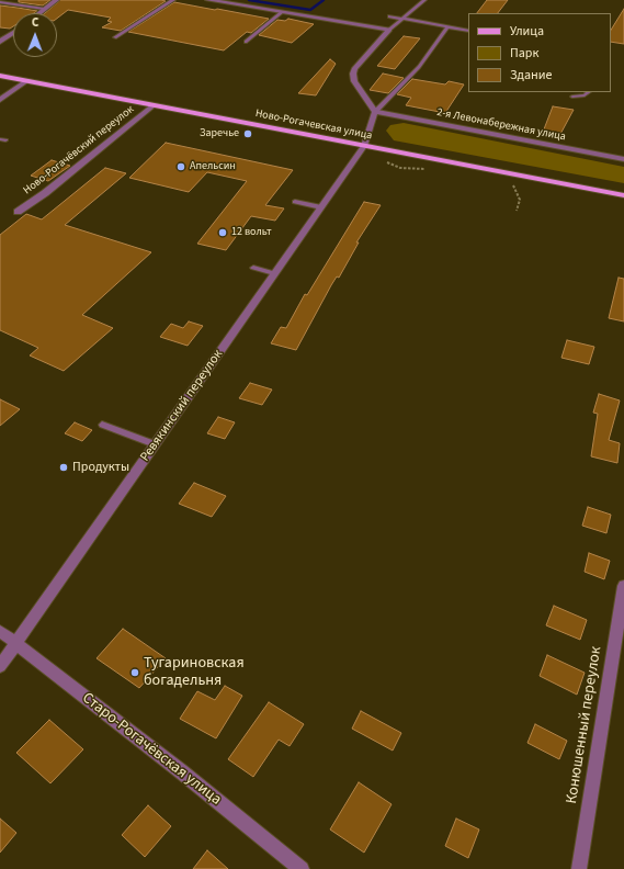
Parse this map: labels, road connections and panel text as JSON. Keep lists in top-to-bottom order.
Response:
{
  "streets": {
    "main road": ["Ново-Рогачевская улица"],
    "street": [
      "2-я Левонабережная улица",
      "Ново-Рогачёвский переулок",
      "Ревякинский переулок",
      "Конюшенный переулок",
      "Старо-Рогачёвская улица"
    ]
  },
  "crossings": [
    ["Ново-Рогачевская улица", "Ново-Рогачёвский переулок"],
    ["Ново-Рогачевская улица", "Ревякинский переулок"],
    ["2-я Левонабережная улица", "Ревякинский переулок"],
    ["Ревякинский переулок", "Старо-Рогачёвская улица"]
  ],
  "places": [
    "Заречье",
    "Апельсин",
    "12 вольт",
    "Продукты",
    "Тугариновская богадельня"
  ],
  "legend": ["Улица", "Парк", "Здание"],
  "north": "top"
}
